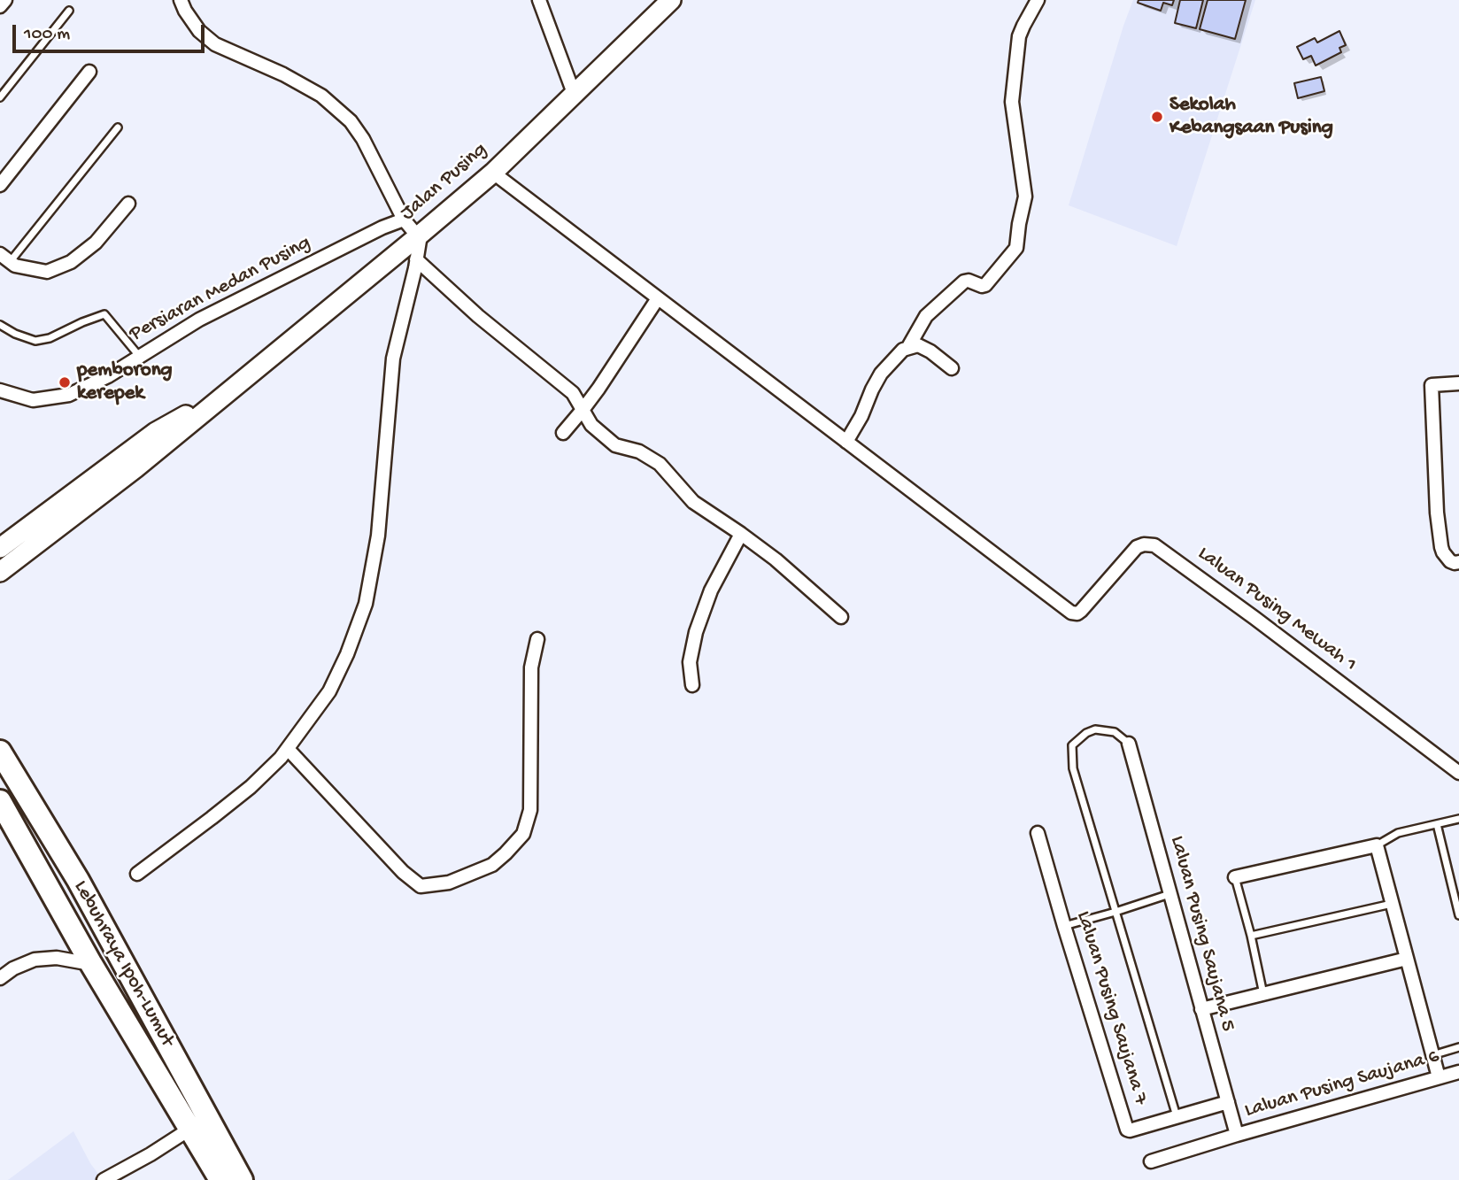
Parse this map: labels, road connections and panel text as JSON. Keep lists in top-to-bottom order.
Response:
{
  "streets": {
    "highway": ["Lebuhraya Ipoh-Lumut"],
    "main road": ["Jalan Pusing"],
    "street": [
      "Persiaran Medan Pusing",
      "Laluan Pusing Mewah 1",
      "Laluan Pusing Saujana 5",
      "Laluan Pusing Saujana 7",
      "Laluan Pusing Saujana 6"
    ]
  },
  "crossings": [
    ["Laluan Pusing Saujana 5", "Laluan Pusing Saujana 7"],
    ["Laluan Pusing Saujana 5", "Laluan Pusing Saujana 6"]
  ],
  "places": ["Sekolah Kebangsaan Pusing", "pemborong kerepek"],
  "scale_bar": "100 m"
}
